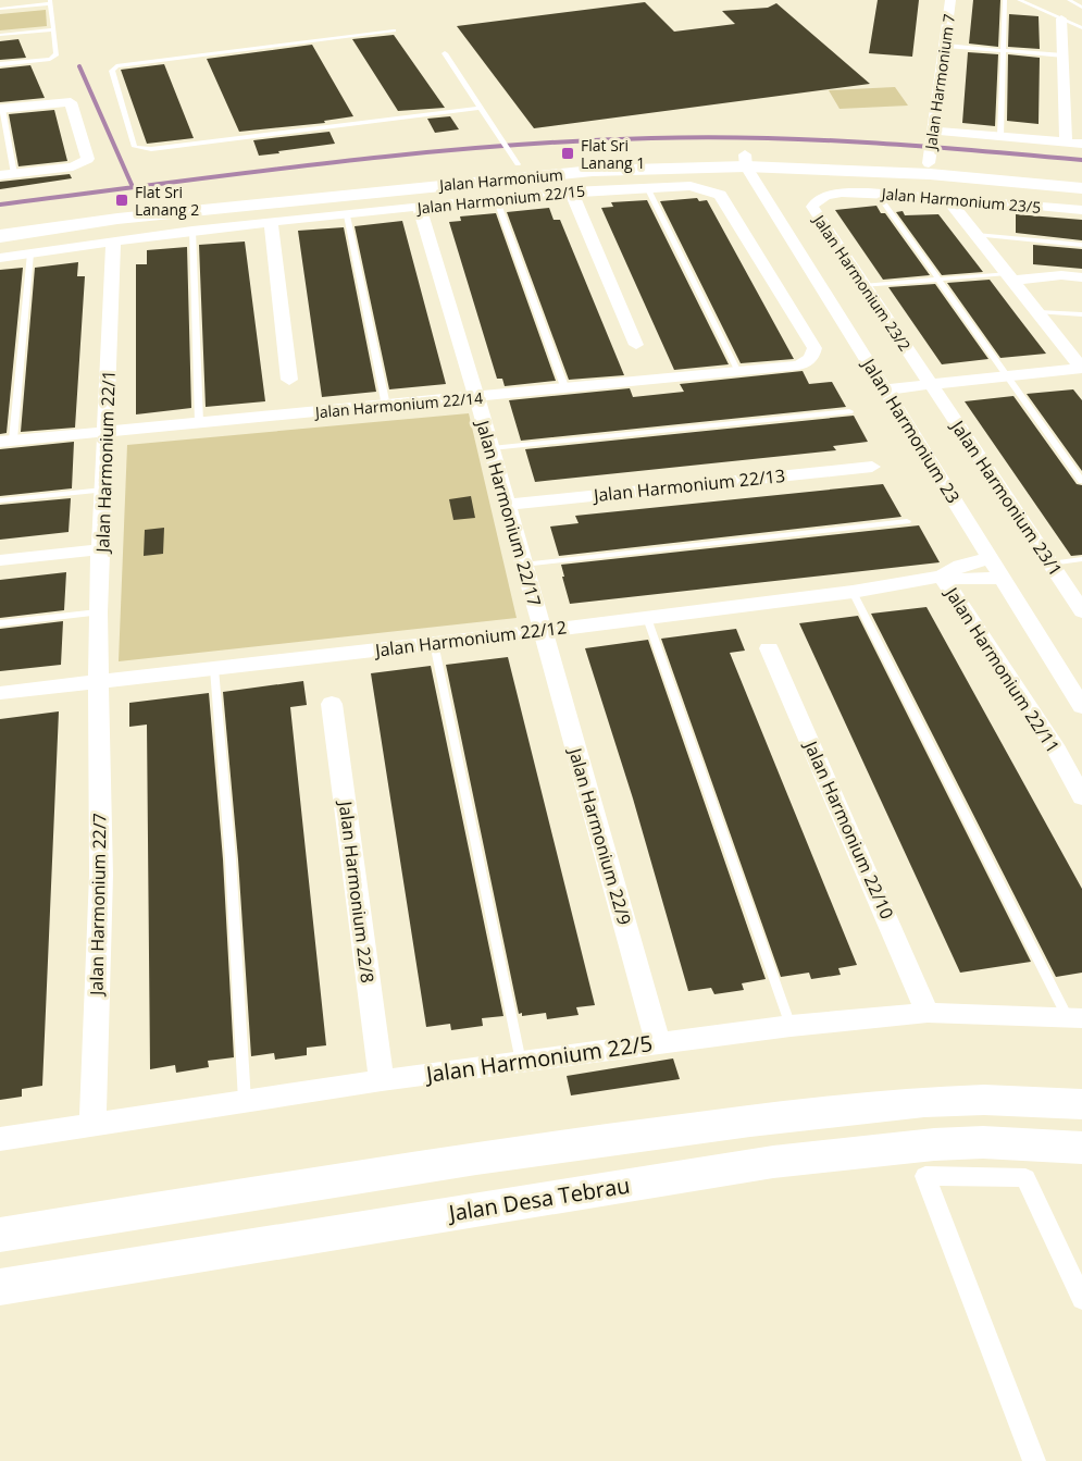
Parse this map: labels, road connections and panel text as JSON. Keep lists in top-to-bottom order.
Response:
{
  "streets": {
    "main road": ["Jalan Harmonium", "Jalan Desa Tebrau"],
    "street": [
      "Jalan Harmonium 7",
      "Jalan Harmonium 22/15",
      "Jalan Harmonium 23/5",
      "Jalan Harmonium 23/2",
      "Jalan Harmonium 22/14",
      "Jalan Harmonium 23",
      "Jalan Harmonium 22/1",
      "Jalan Harmonium 22/13",
      "Jalan Harmonium 23/1",
      "Jalan Harmonium 22/17",
      "Jalan Harmonium 22/12",
      "Jalan Harmonium 22/11",
      "Jalan Harmonium 22/10",
      "Jalan Harmonium 22/9",
      "Jalan Harmonium 22/8",
      "Jalan Harmonium 22/7",
      "Jalan Harmonium 22/5"
    ]
  },
  "crossings": [
    ["Jalan Harmonium 7", "Jalan Harmonium"],
    ["Jalan Harmonium", "Jalan Harmonium 23"],
    ["Jalan Harmonium 22/15", "Jalan Harmonium 22/14"],
    ["Jalan Harmonium 22/15", "Jalan Harmonium 22/1"],
    ["Jalan Harmonium 22/15", "Jalan Harmonium 22/17"],
    ["Jalan Harmonium 23/5", "Jalan Harmonium 23/2"],
    ["Jalan Harmonium 23/2", "Jalan Harmonium 23/1"],
    ["Jalan Harmonium 22/14", "Jalan Harmonium 22/1"],
    ["Jalan Harmonium 22/14", "Jalan Harmonium 22/17"],
    ["Jalan Harmonium 23", "Jalan Harmonium 22/12"],
    ["Jalan Harmonium 22/1", "Jalan Harmonium 22/12"],
    ["Jalan Harmonium 22/1", "Jalan Harmonium 22/7"],
    ["Jalan Harmonium 22/13", "Jalan Harmonium 22/17"],
    ["Jalan Harmonium 22/17", "Jalan Harmonium 22/12"],
    ["Jalan Harmonium 22/17", "Jalan Harmonium 22/9"],
    ["Jalan Harmonium 22/12", "Jalan Harmonium 22/11"],
    ["Jalan Harmonium 22/12", "Jalan Harmonium 22/9"],
    ["Jalan Harmonium 22/12", "Jalan Harmonium 22/7"],
    ["Jalan Harmonium 22/10", "Jalan Harmonium 22/5"],
    ["Jalan Harmonium 22/9", "Jalan Harmonium 22/5"],
    ["Jalan Harmonium 22/8", "Jalan Harmonium 22/5"],
    ["Jalan Harmonium 22/7", "Jalan Harmonium 22/5"]
  ],
  "places": {
    "transit": ["Flat Sri Lanang 1", "Flat Sri Lanang 2"]
  }
}
